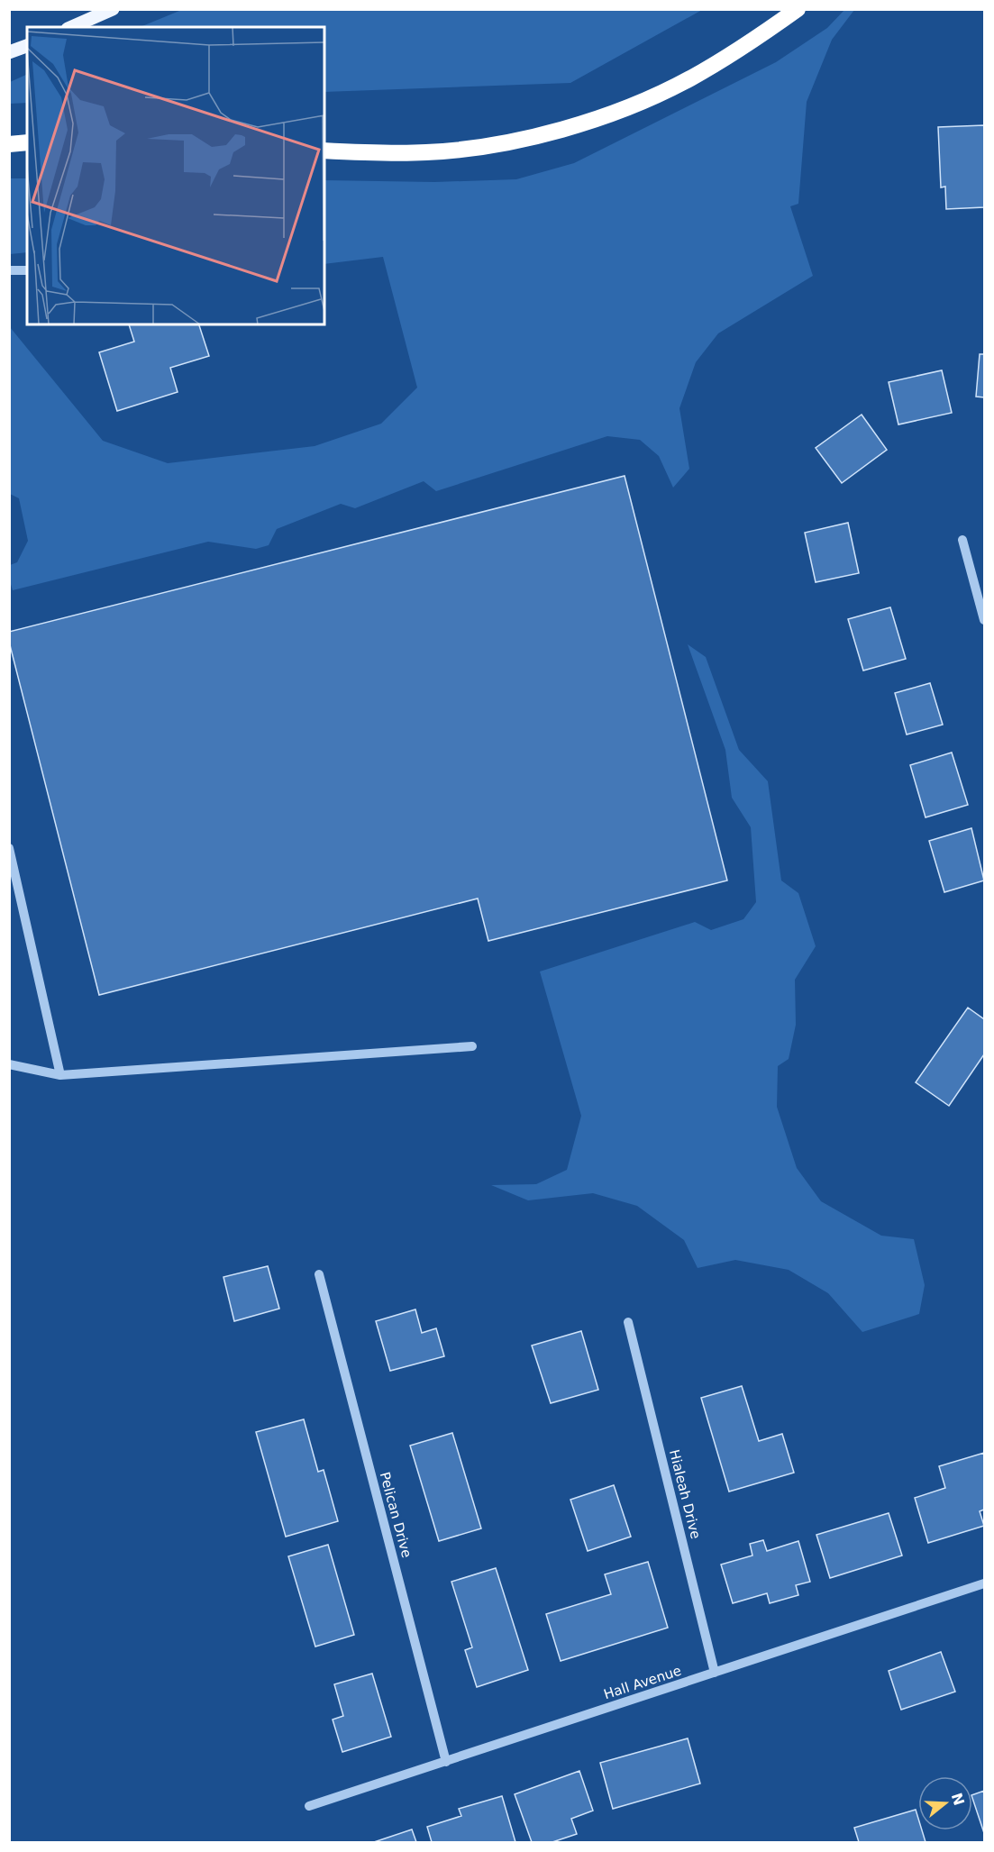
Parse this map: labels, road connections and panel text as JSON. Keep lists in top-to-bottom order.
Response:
{
  "streets": {
    "street": ["Hialeah Drive", "Pelican Drive", "Hall Avenue"]
  },
  "crossings": [
    ["Hialeah Drive", "Hall Avenue"],
    ["Pelican Drive", "Hall Avenue"]
  ],
  "north": "right"
}
